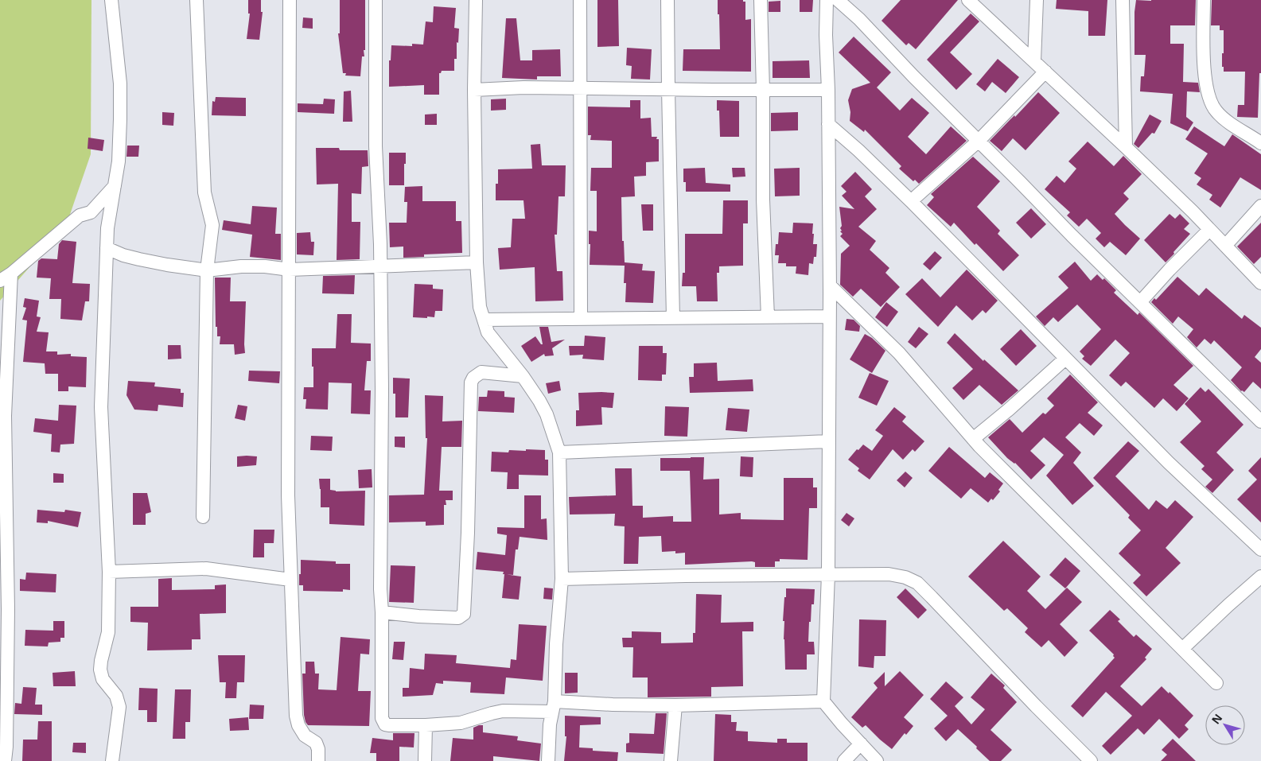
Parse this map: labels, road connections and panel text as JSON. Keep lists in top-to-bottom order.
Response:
{
  "north": "top left"
}
